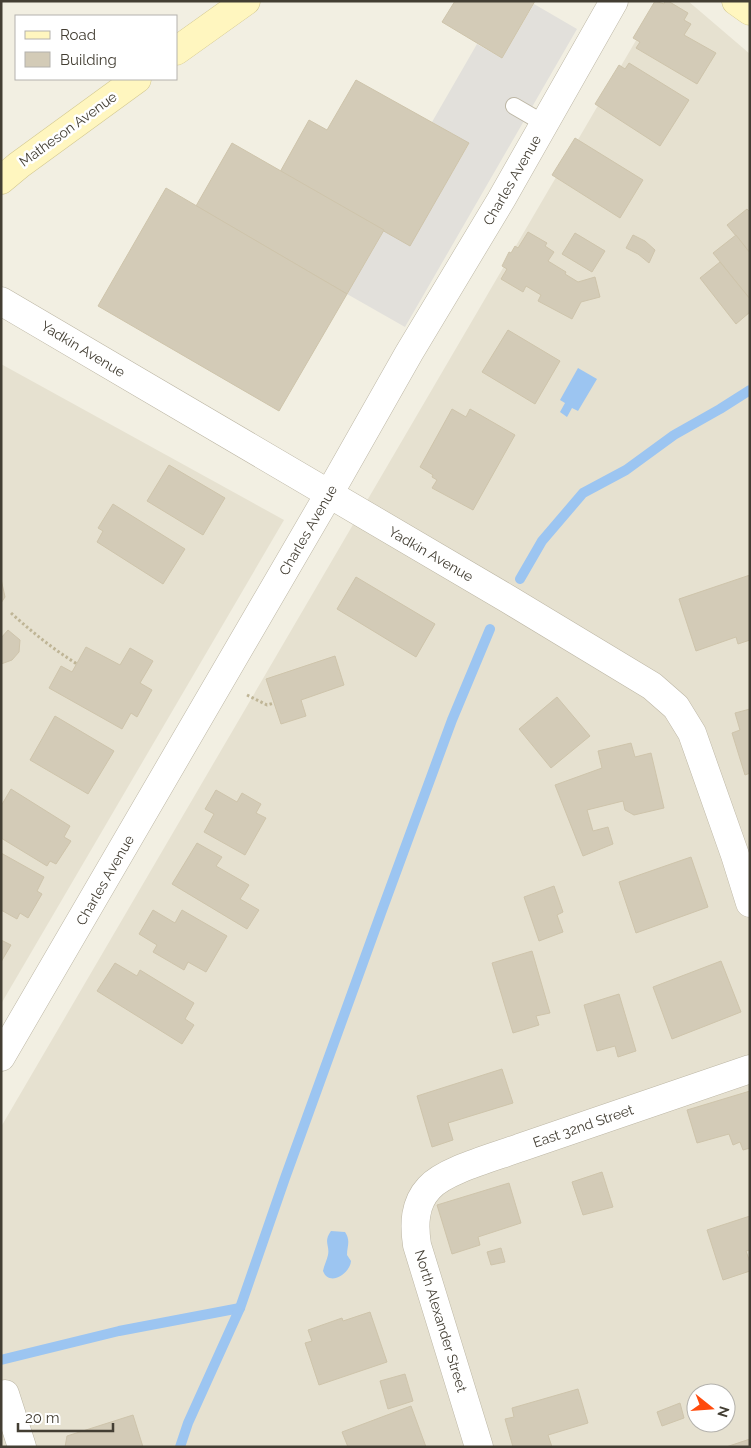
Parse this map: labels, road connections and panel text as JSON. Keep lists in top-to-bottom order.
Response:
{
  "streets": {
    "street": [
      "Matheson Avenue",
      "Charles Avenue",
      "Yadkin Avenue",
      "East 32nd Street",
      "North Alexander Street"
    ]
  },
  "crossings": [
    ["Charles Avenue", "Yadkin Avenue"],
    ["East 32nd Street", "North Alexander Street"]
  ],
  "legend": ["Road", "Building"],
  "scale_bar": "20 m",
  "north": "right"
}
